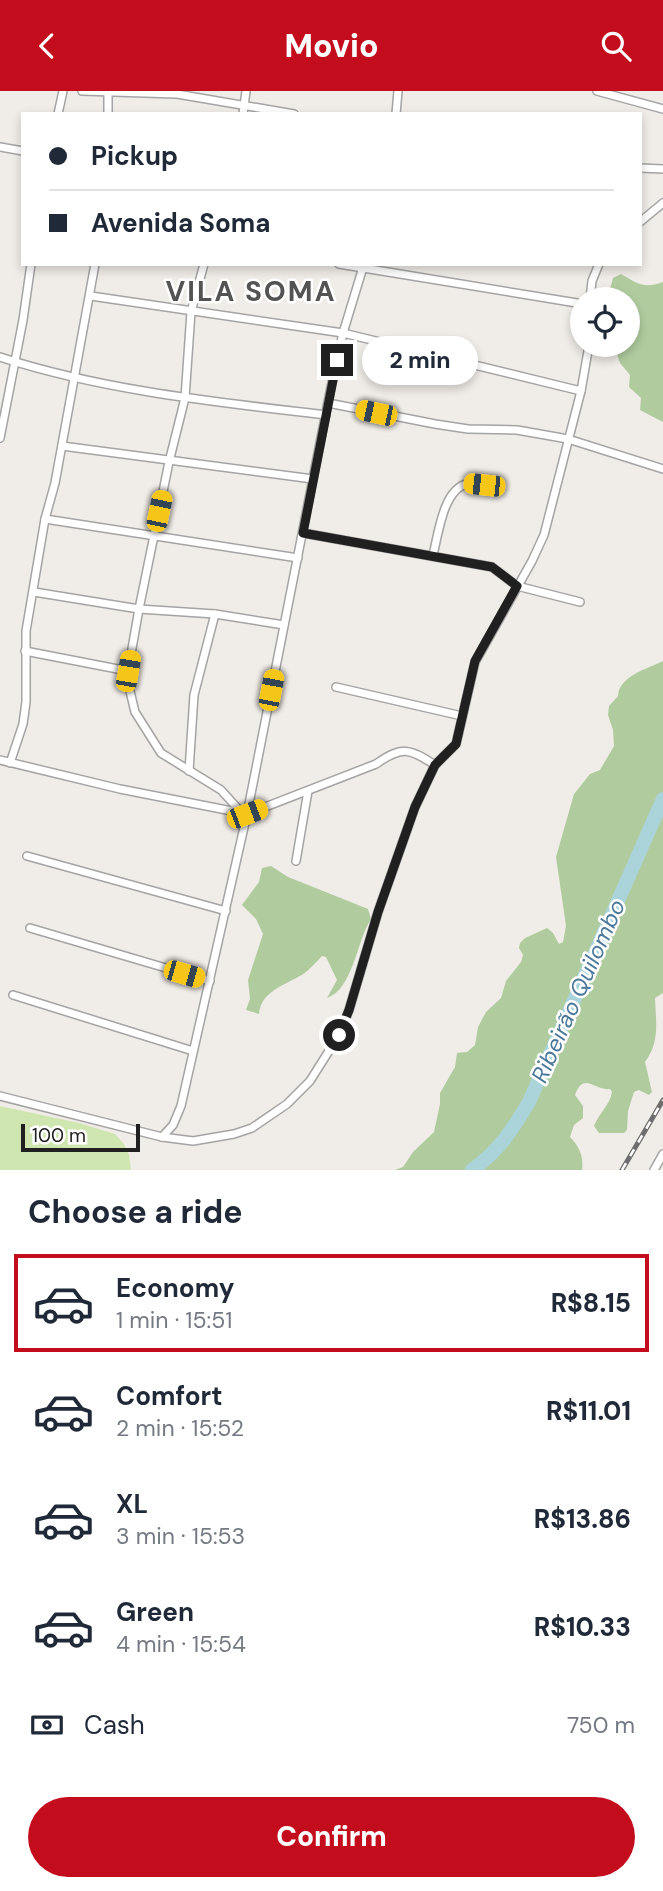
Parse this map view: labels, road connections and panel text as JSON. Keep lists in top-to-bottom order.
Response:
{
  "districts": ["VILA SOMA"],
  "water": ["Ribeirão Quilombo"],
  "scale_bar": "100 m",
  "page": {
    "header": "Movio",
    "banner": ["Pickup", "Avenida Soma"],
    "bubble": "2 min",
    "scale": "100 m",
    "heading": "Choose a ride",
    "list": [
      {
        "name": "Economy",
        "note": "1 min · 15:51",
        "value": "R$8.15"
      },
      {
        "name": "Comfort",
        "note": "2 min · 15:52",
        "value": "R$11.01"
      },
      {
        "name": "XL",
        "note": "3 min · 15:53",
        "value": "R$13.86"
      },
      {
        "name": "Green",
        "note": "4 min · 15:54",
        "value": "R$10.33"
      }
    ],
    "pay": ["Cash", "750 m"],
    "buttons": "Confirm"
  }
}
